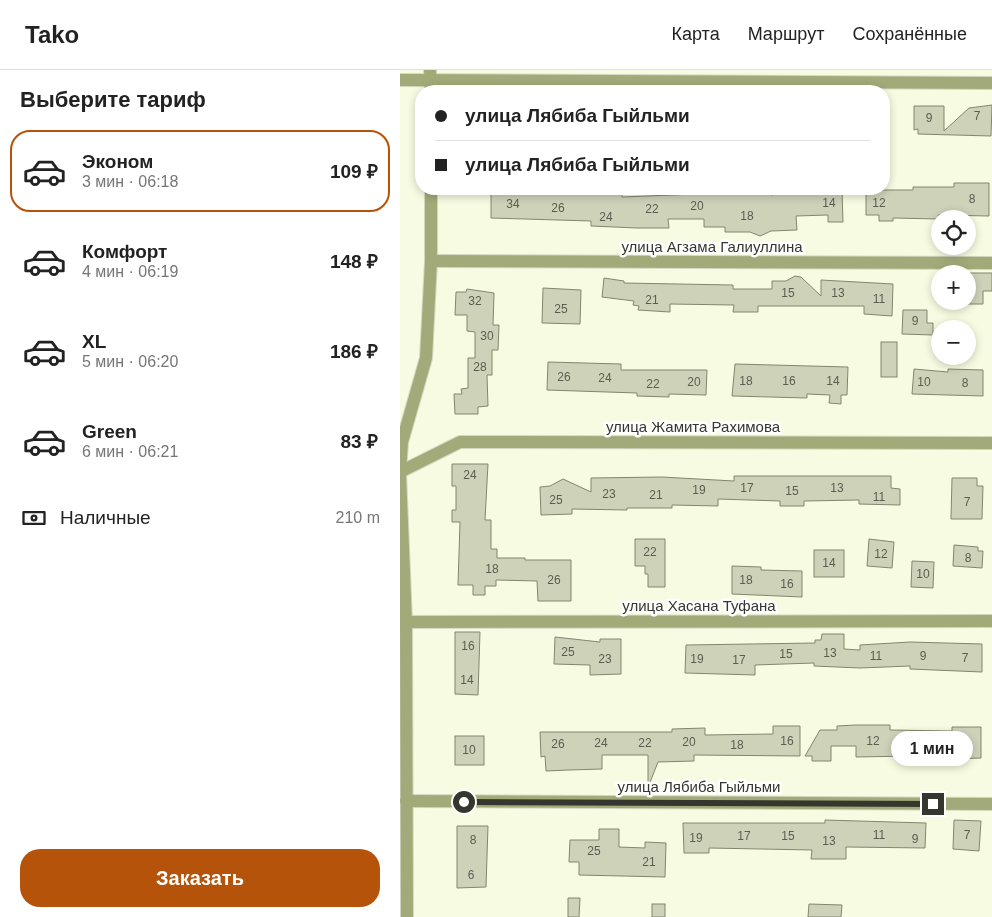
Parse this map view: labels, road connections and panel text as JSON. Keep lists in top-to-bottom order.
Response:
{
  "streets": {
    "street": [
      "улица Агзама Галиуллина",
      "улица Жамита Рахимова",
      "улица Хасана Туфана",
      "улица Лябиба Гыйльми"
    ]
  },
  "house_numbers": [
    "7",
    "9",
    "8",
    "14",
    "12",
    "34",
    "20",
    "26",
    "22",
    "18",
    "24",
    "15",
    "13",
    "11",
    "21",
    "32",
    "25",
    "9",
    "30",
    "28",
    "26",
    "24",
    "18",
    "16",
    "14",
    "20",
    "10",
    "8",
    "22",
    "24",
    "17",
    "13",
    "19",
    "15",
    "23",
    "21",
    "11",
    "25",
    "7",
    "22",
    "12",
    "8",
    "14",
    "18",
    "10",
    "26",
    "18",
    "16",
    "16",
    "25",
    "13",
    "15",
    "11",
    "9",
    "7",
    "23",
    "19",
    "17",
    "14",
    "16",
    "12",
    "20",
    "24",
    "22",
    "26",
    "18",
    "10",
    "11",
    "7",
    "17",
    "15",
    "19",
    "9",
    "8",
    "13",
    "25",
    "21",
    "6"
  ],
  "page": {
    "header": "Tako",
    "nav": ["Карта", "Маршрут", "Сохранённые"],
    "heading": "Выберите тариф",
    "banner": ["улица Лябиба Гыйльми", "улица Лябиба Гыйльми"],
    "list": [
      {
        "name": "Эконом",
        "note": "3 мин · 06:18",
        "value": "109 ₽"
      },
      {
        "name": "Комфорт",
        "note": "4 мин · 06:19",
        "value": "148 ₽"
      },
      {
        "name": "XL",
        "note": "5 мин · 06:20",
        "value": "186 ₽"
      },
      {
        "name": "Green",
        "note": "6 мин · 06:21",
        "value": "83 ₽"
      }
    ],
    "map_buttons": ["+", "−"],
    "pay": ["Наличные", "210 m"],
    "bubble": "1 мин",
    "buttons": "Заказать"
  }
}
